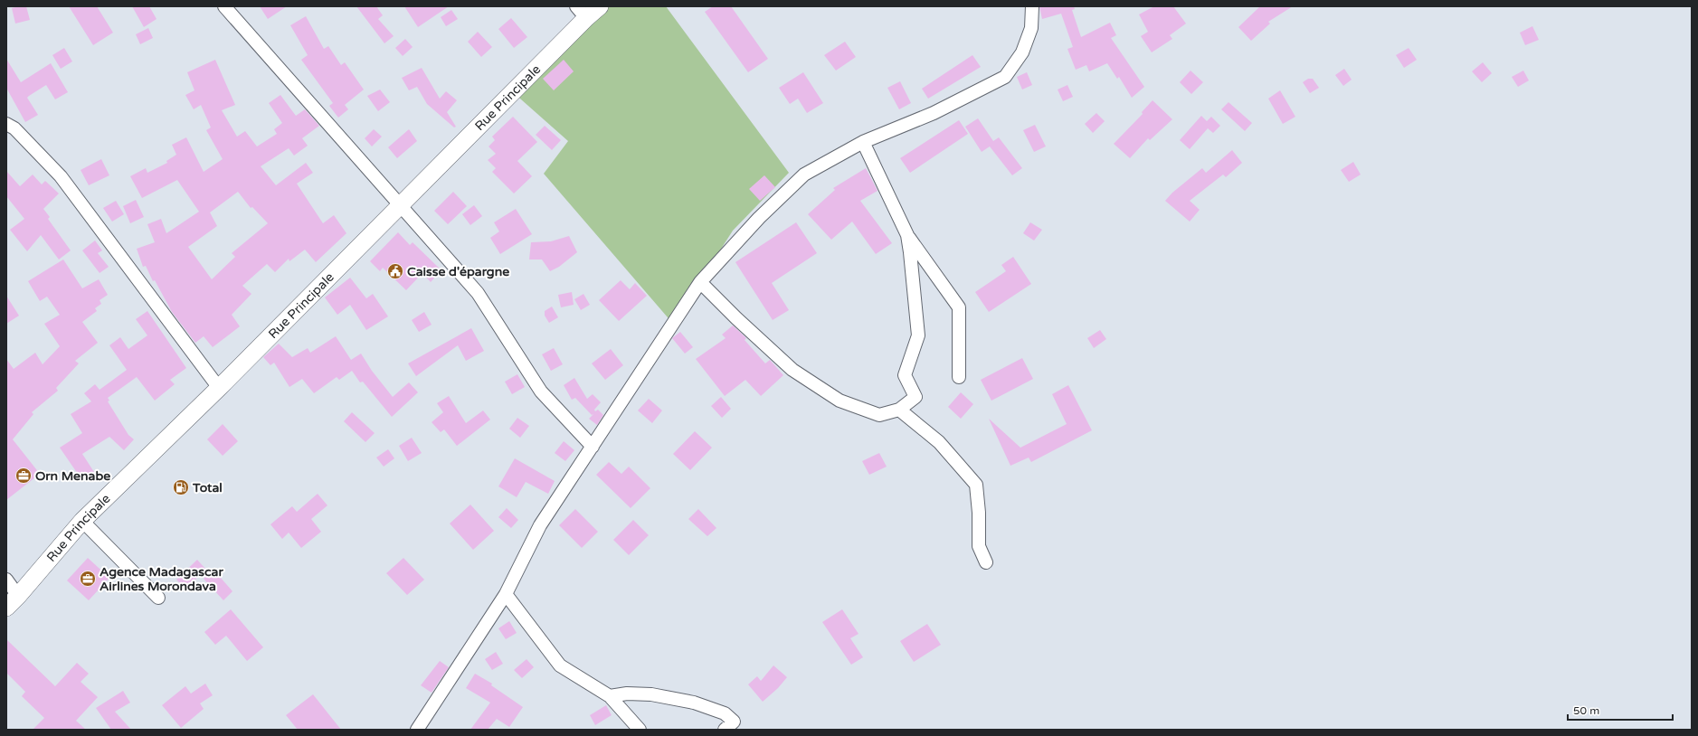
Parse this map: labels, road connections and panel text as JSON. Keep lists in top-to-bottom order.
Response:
{
  "streets": {
    "main road": ["Rue Principale"]
  },
  "places": {
    "public building": ["Caisse d'épargne"],
    "office": ["Orn Menabe", "Agence Madagascar Airlines Morondava"],
    "fuel station": ["Total"]
  },
  "scale_bar": "50 m"
}
